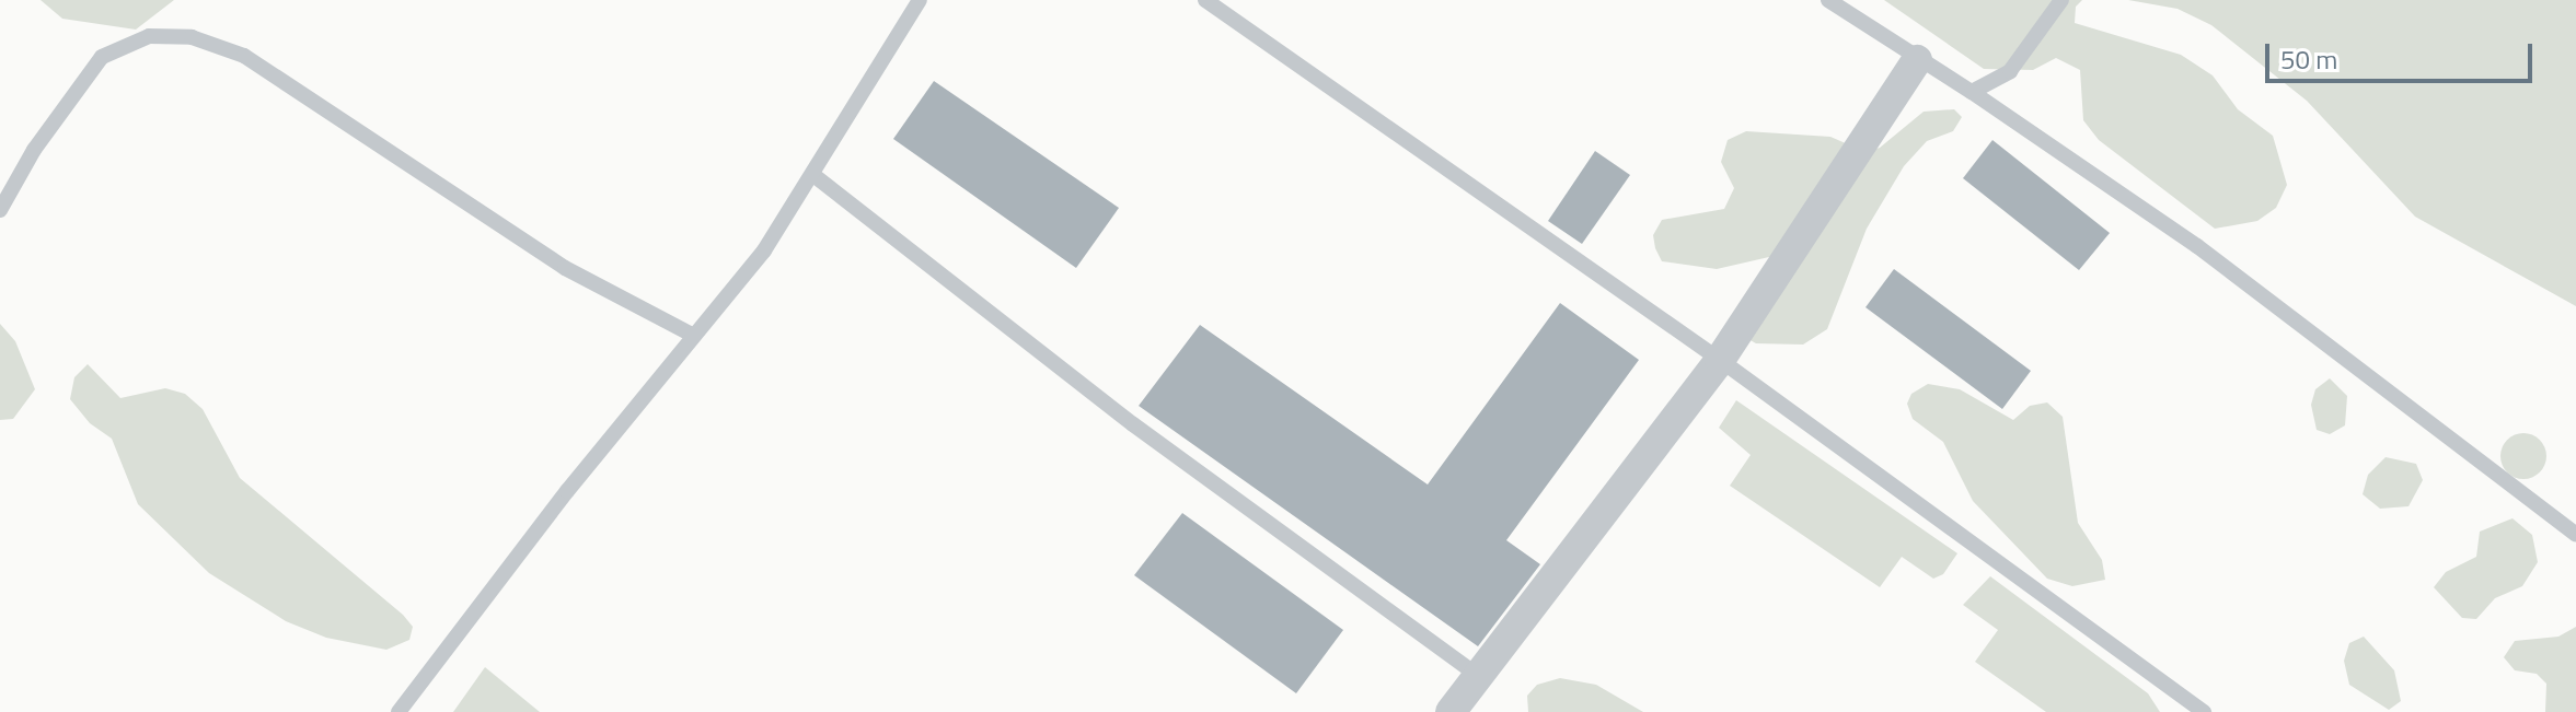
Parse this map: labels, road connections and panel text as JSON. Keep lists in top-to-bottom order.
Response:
{
  "scale_bar": "50 m"
}
